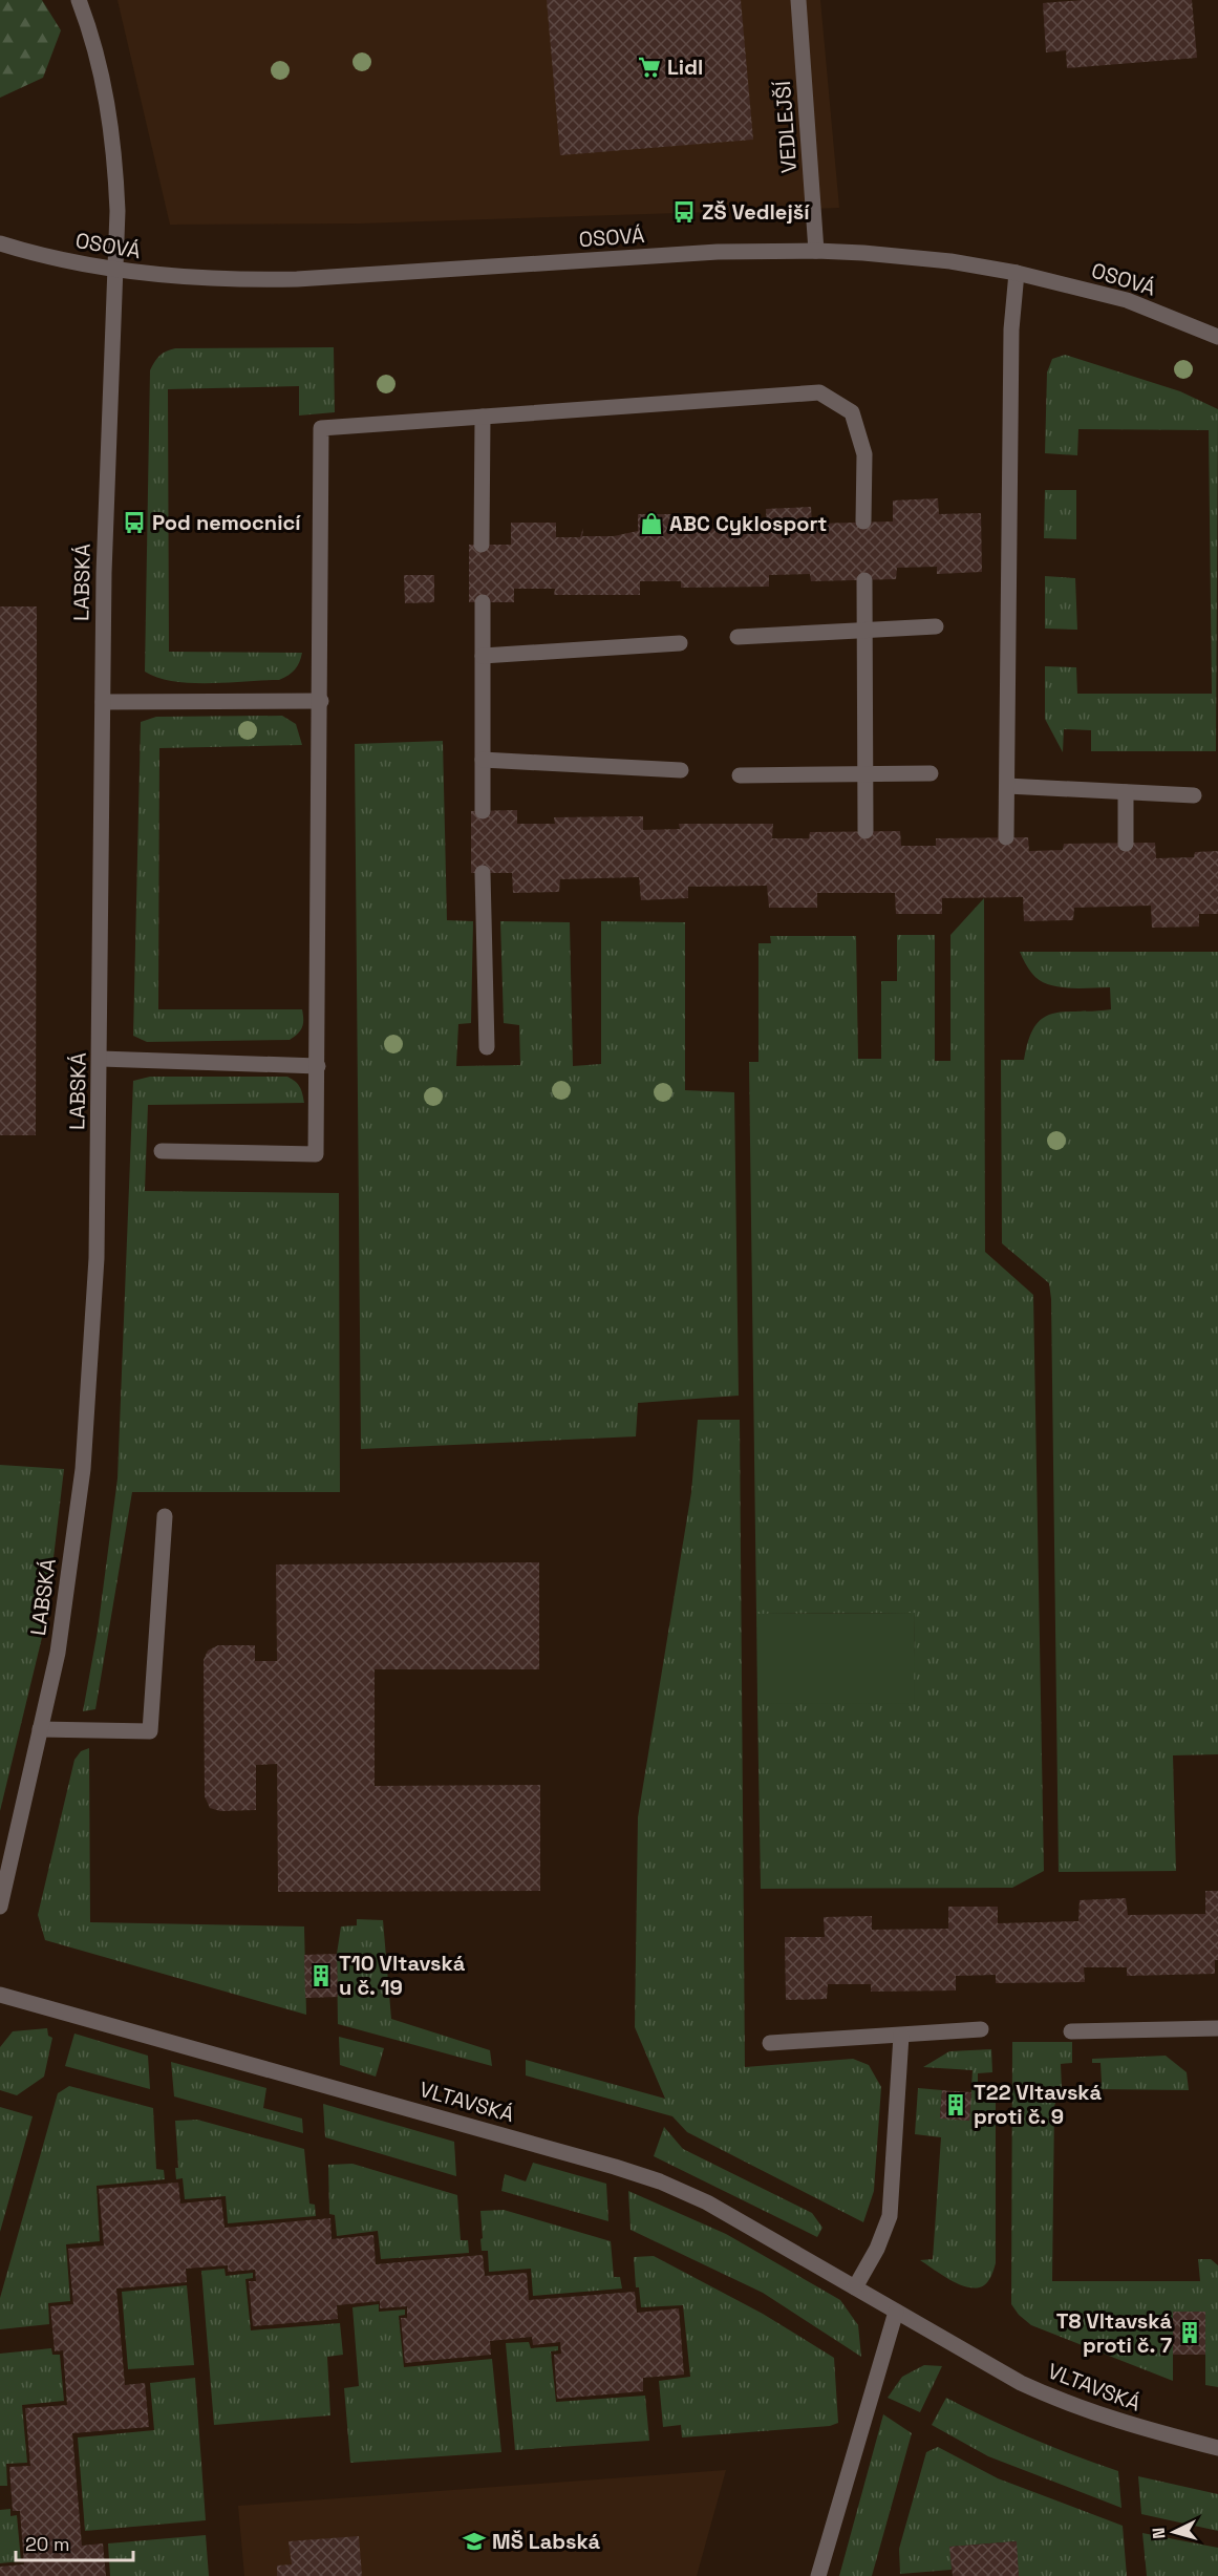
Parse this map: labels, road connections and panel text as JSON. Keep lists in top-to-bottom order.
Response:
{
  "streets": {
    "street": [
      "VEDLEJŠÍ",
      "OSOVÁ",
      "LABSKÁ",
      "VLTAVSKÁ"
    ]
  },
  "crossings": [
    ["VEDLEJŠÍ", "OSOVÁ"],
    ["OSOVÁ", "LABSKÁ"]
  ],
  "places": {
    "supermarket": ["Lidl"],
    "bus stop": ["ZŠ Vedlejší", "Pod nemocnicí"],
    "shop": ["ABC Cyklosport"],
    "building": ["T10 Vltavská u č. 19", "T22 Vltavská proti č. 9", "T8 Vltavská proti č. 7"],
    "school or university": ["MŠ Labská"]
  },
  "scale_bar": "20 m",
  "north": "left"
}
